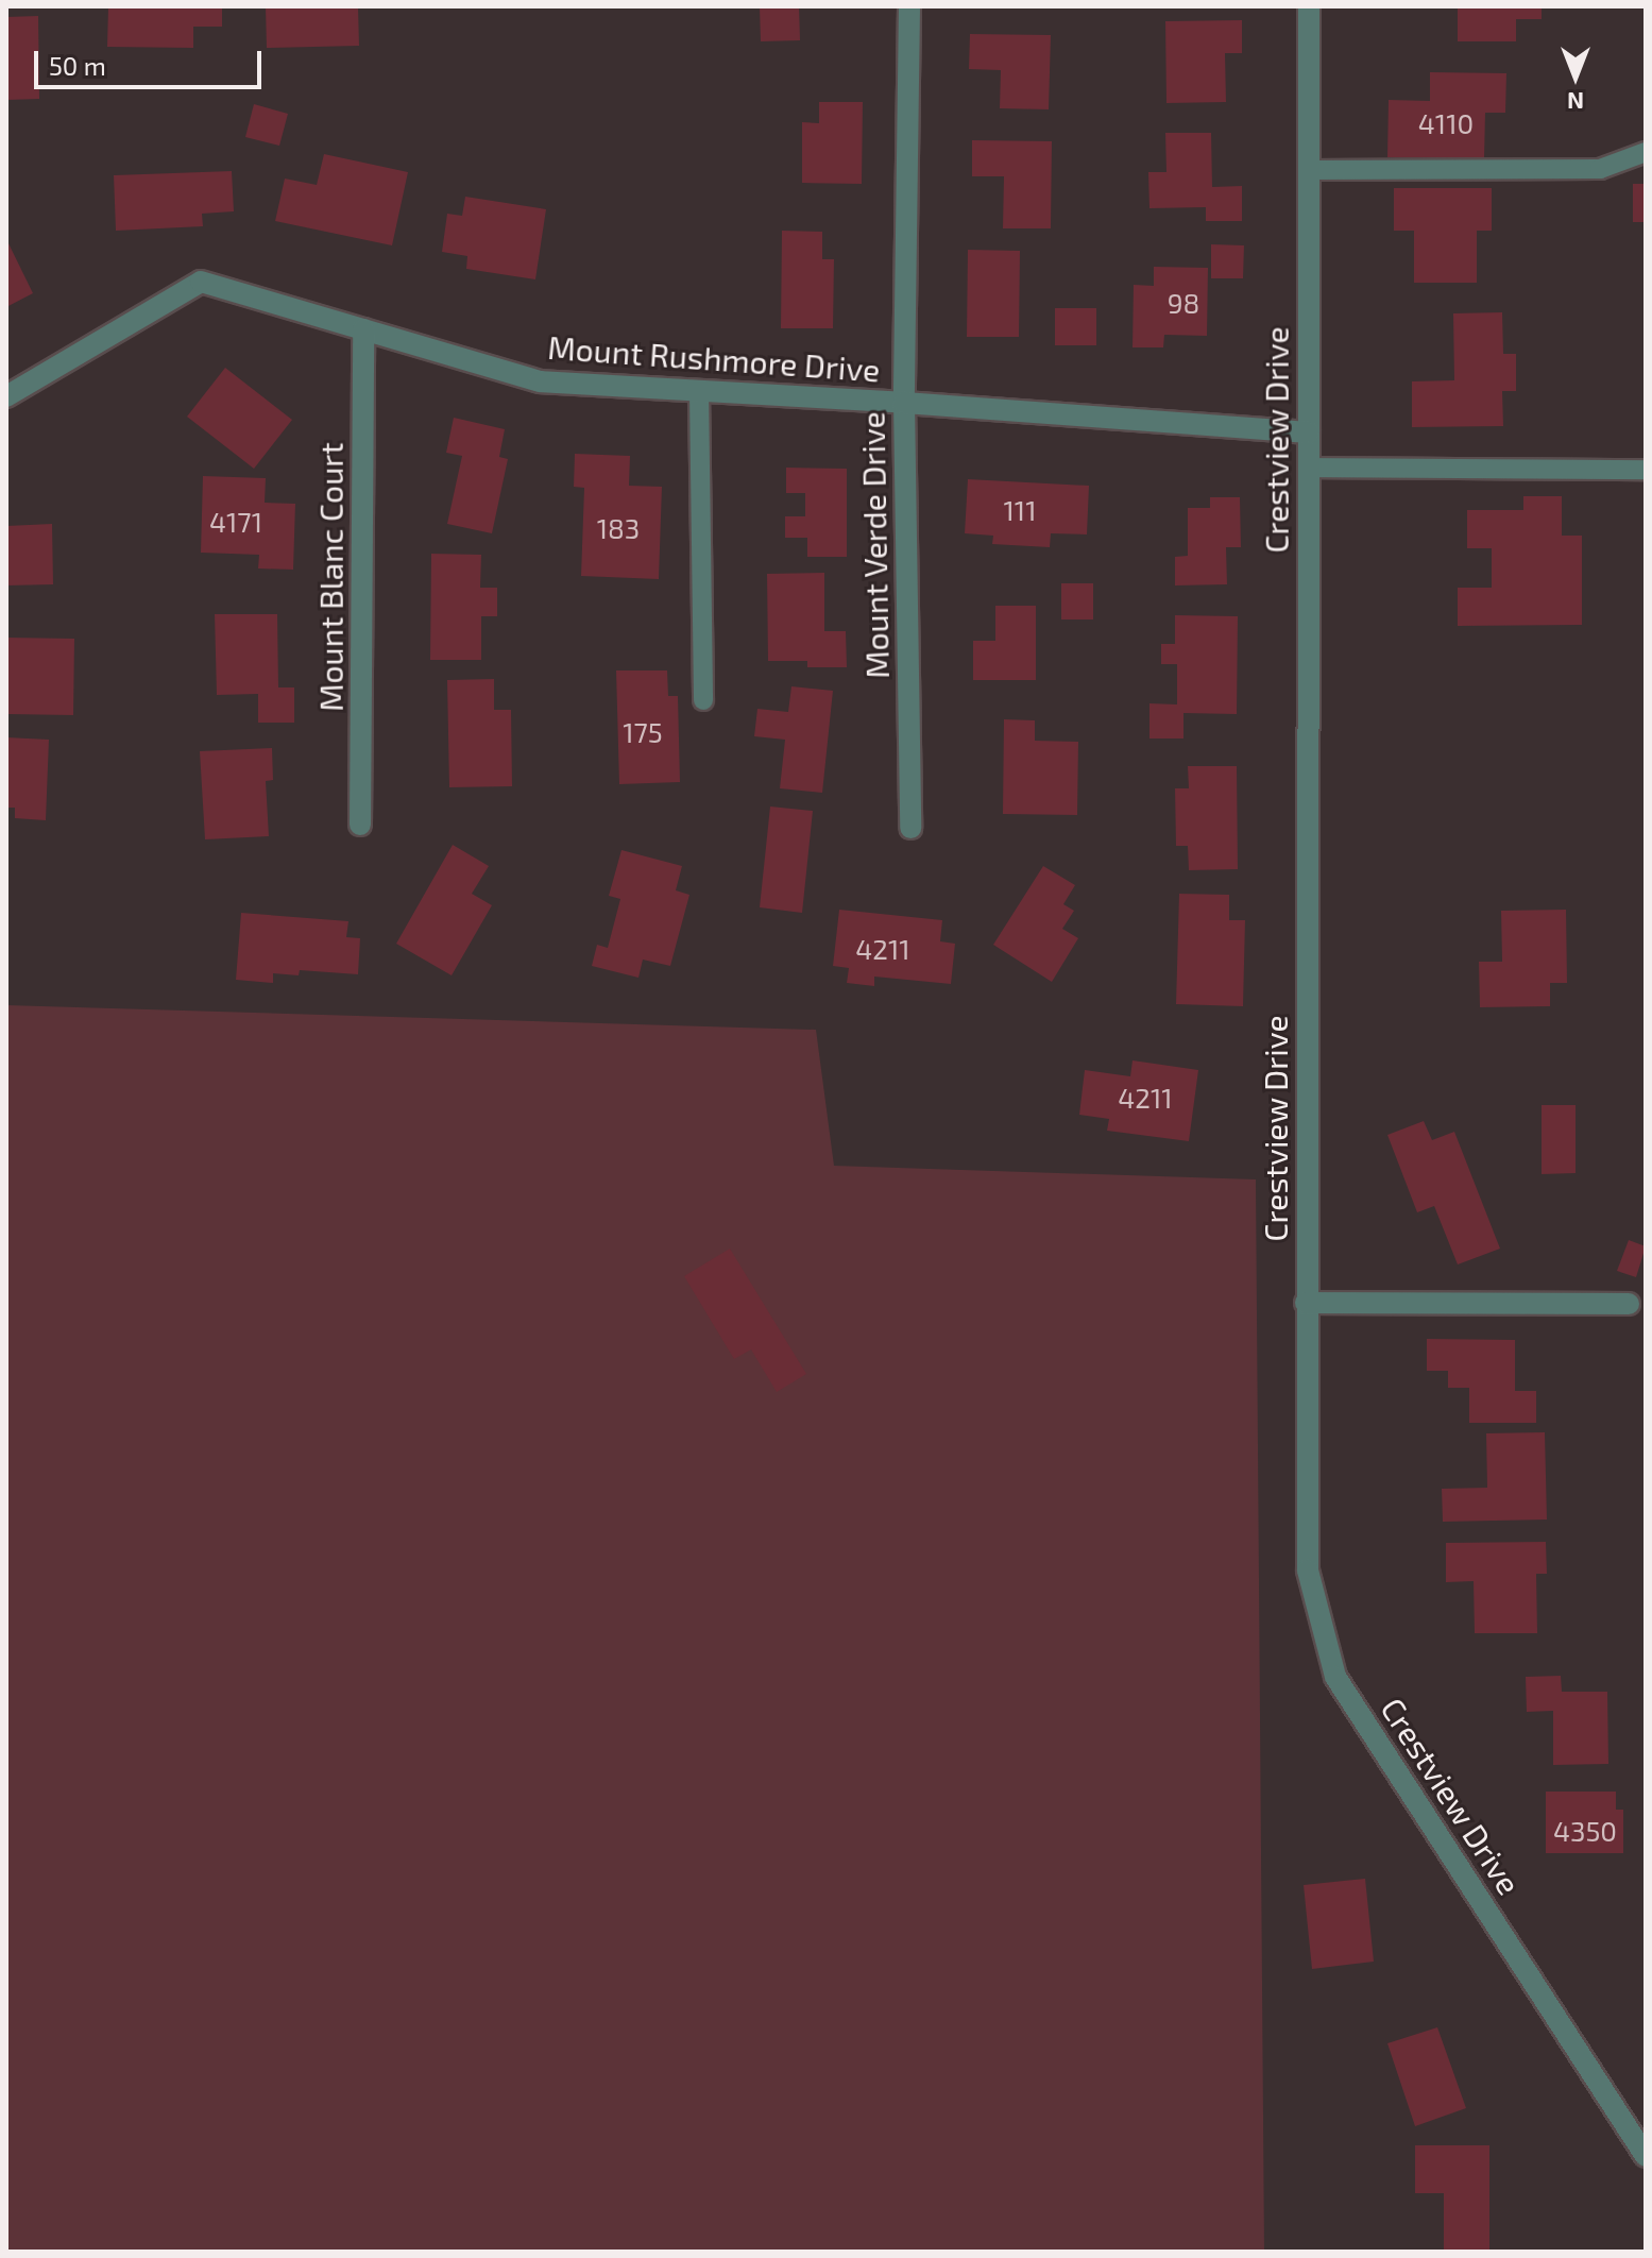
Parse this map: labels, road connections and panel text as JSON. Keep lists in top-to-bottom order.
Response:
{
  "streets": {
    "street": [
      "Mount Rushmore Drive",
      "Crestview Drive",
      "Mount Verde Drive",
      "Mount Blanc Court"
    ]
  },
  "crossings": [
    ["Mount Rushmore Drive", "Crestview Drive"],
    ["Mount Rushmore Drive", "Mount Verde Drive"],
    ["Mount Rushmore Drive", "Mount Blanc Court"]
  ],
  "house_numbers": [
    "4110",
    "98",
    "111",
    "4171",
    "183",
    "175",
    "4211",
    "4211",
    "4350"
  ],
  "scale_bar": "50 m",
  "north": "bottom"
}
